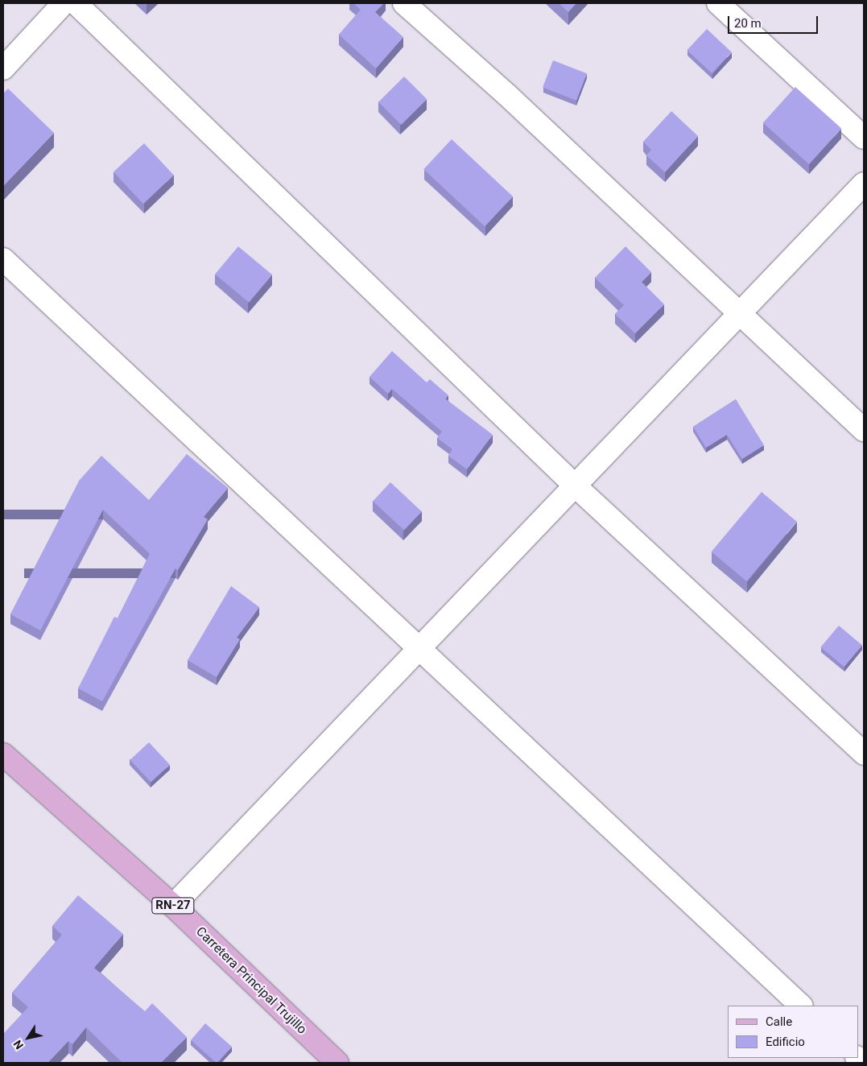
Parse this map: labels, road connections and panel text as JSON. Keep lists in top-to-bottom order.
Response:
{
  "streets": {
    "main road": ["RN-27", "Carretera Principal Trujillo"]
  },
  "legend": ["Calle", "Edificio"],
  "scale_bar": "20 m",
  "north": "bottom left"
}
